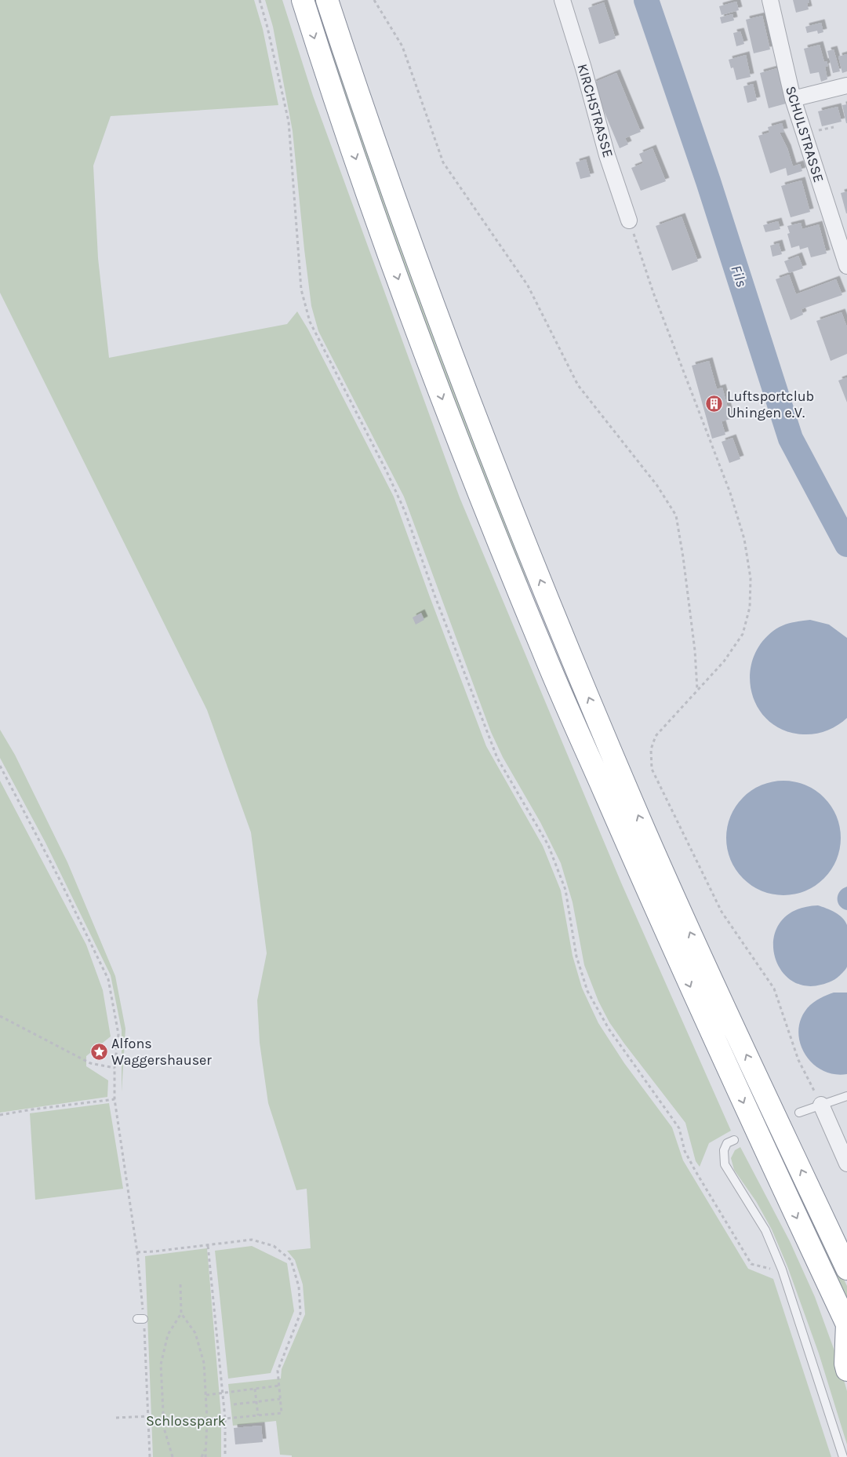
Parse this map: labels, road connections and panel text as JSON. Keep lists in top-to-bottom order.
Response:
{
  "streets": {
    "street": ["KIRCHSTRASSE", "SCHULSTRASSE"]
  },
  "water": ["Fils"],
  "parks": ["Schlosspark"],
  "places": {
    "building": ["Luftsportclub Uhingen e.V."],
    "place": ["Alfons Waggershauser"]
  }
}
